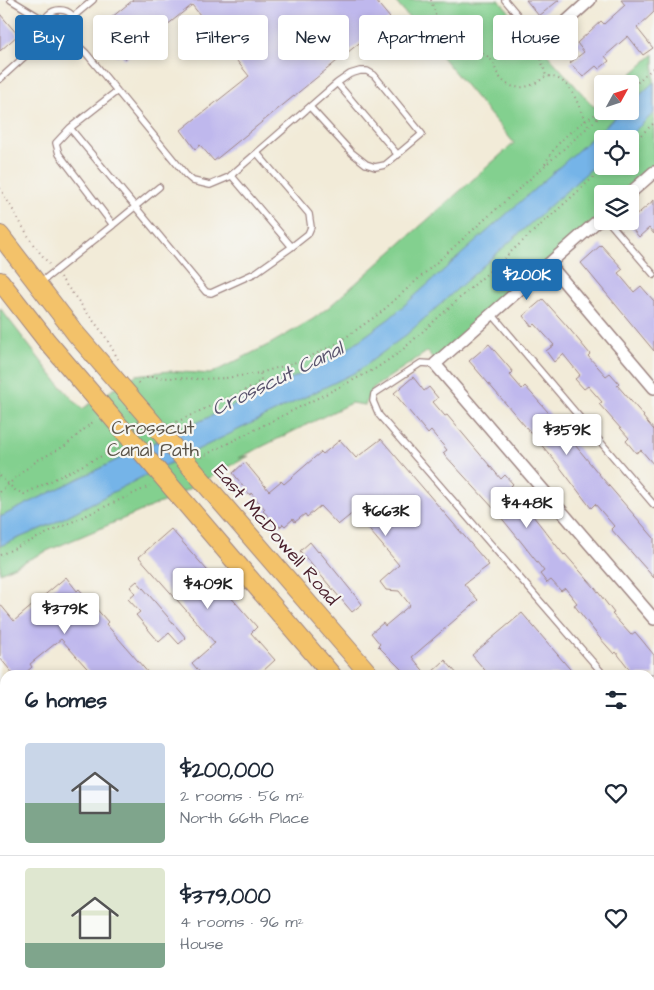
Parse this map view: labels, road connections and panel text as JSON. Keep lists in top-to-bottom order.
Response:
{
  "streets": {
    "main road": ["East McDowell Road"]
  },
  "water": ["Crosscut Canal"],
  "parks": ["Crosscut Canal Path"],
  "north": "top right",
  "page": {
    "chip": [
      "Buy",
      "Rent",
      "Filters",
      "New",
      "Apartment",
      "House"
    ],
    "price": [
      "$200K",
      "$359K",
      "$448K",
      "$663K",
      "$409K",
      "$379K"
    ],
    "heading": "6 homes",
    "list": [
      {
        "name": "$200,000",
        "note": "2 rooms · 56 m² · North 66th Place"
      },
      {
        "name": "$379,000",
        "note": "4 rooms · 96 m² · House"
      }
    ]
  }
}
